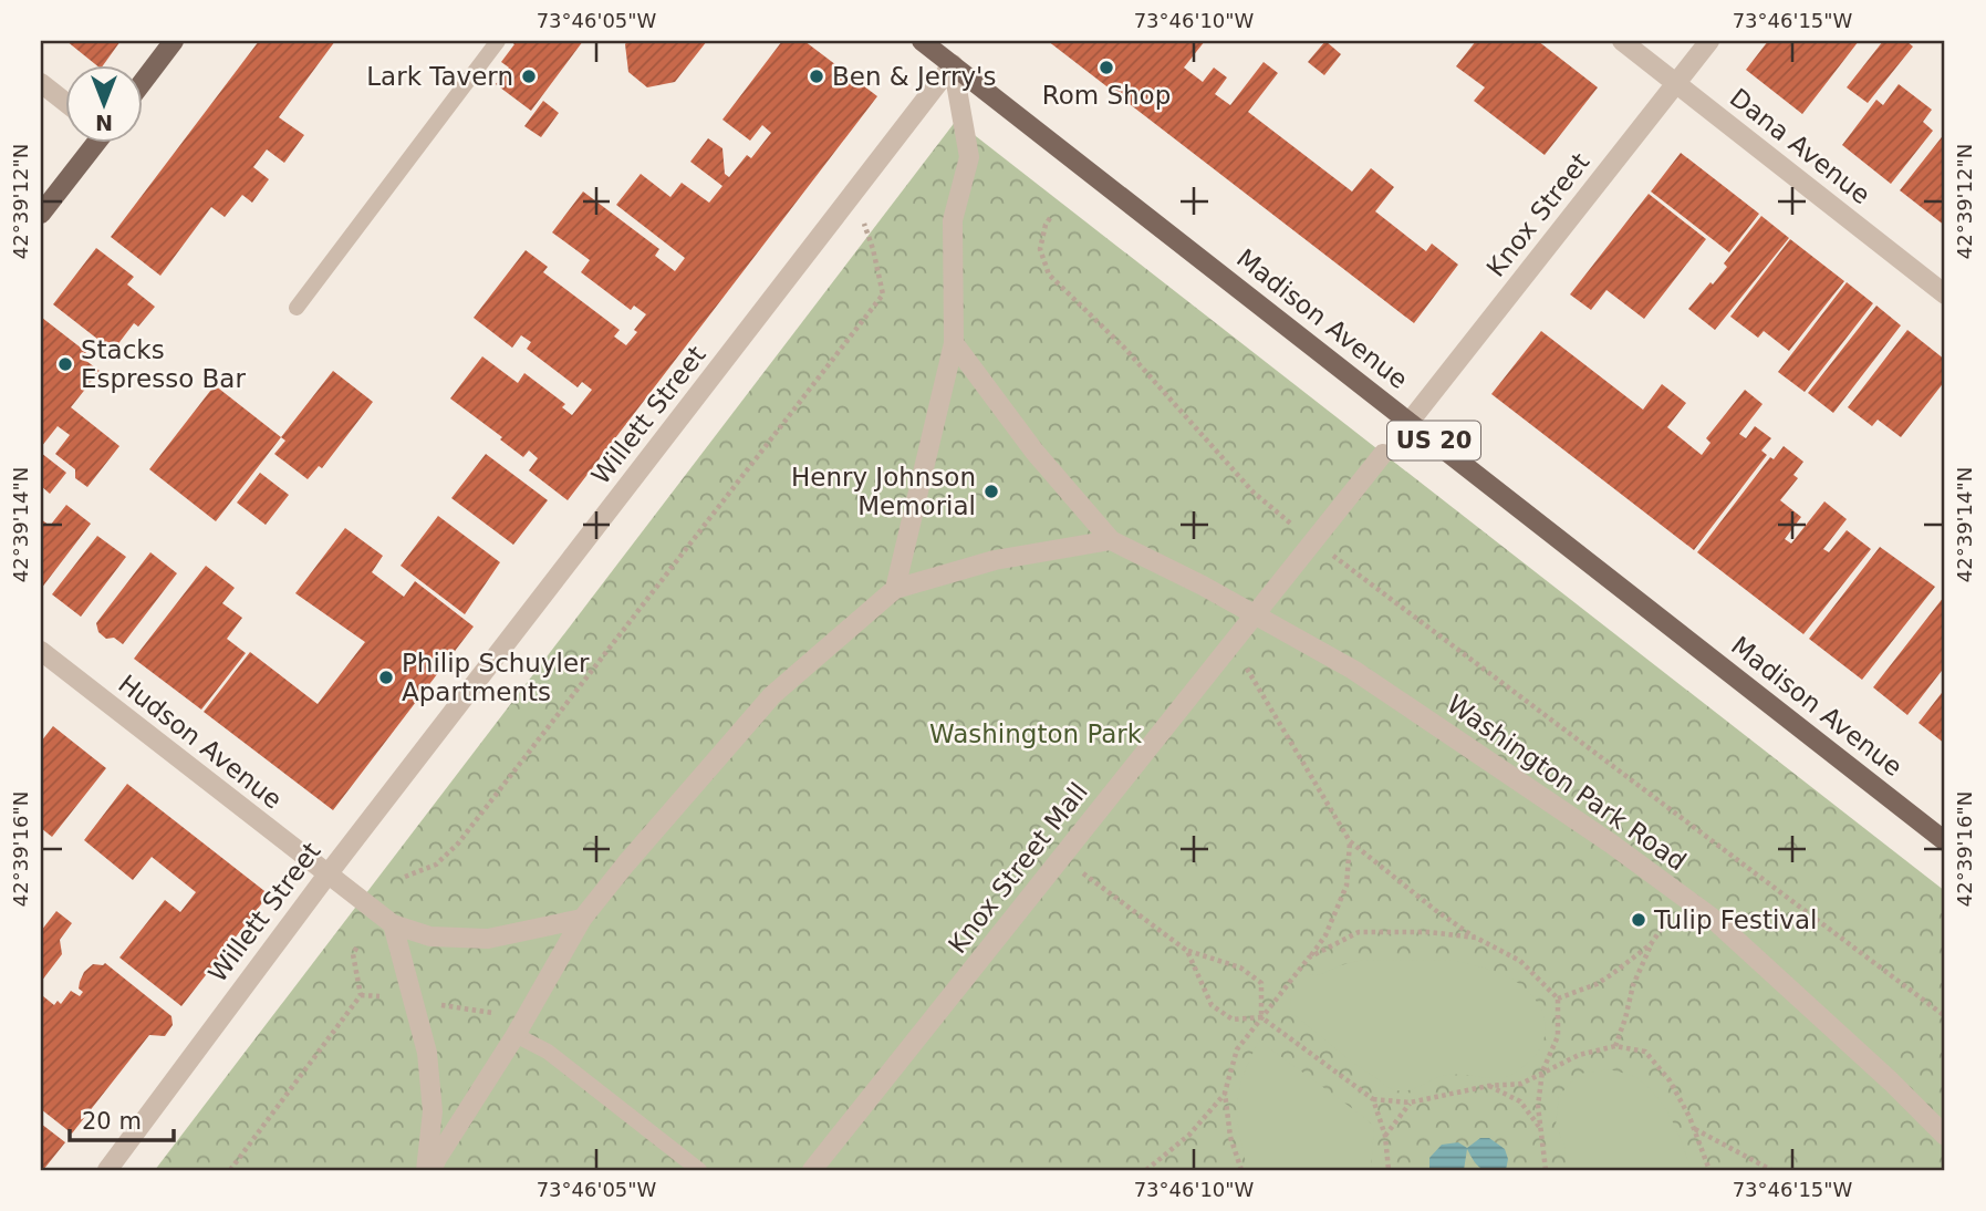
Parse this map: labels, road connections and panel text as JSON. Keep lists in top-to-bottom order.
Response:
{
  "streets": {
    "main road": ["Madison Avenue", "US 20"],
    "street": [
      "Dana Avenue",
      "Knox Street",
      "Willett Street",
      "Hudson Avenue",
      "Washington Park Road",
      "Knox Street Mall"
    ]
  },
  "crossings": [
    ["Dana Avenue", "Knox Street"],
    ["Knox Street", "Madison Avenue"],
    ["Madison Avenue", "Willett Street"],
    ["Willett Street", "Hudson Avenue"],
    ["Washington Park Road", "Knox Street Mall"]
  ],
  "parks": ["Washington Park"],
  "places": [
    "Rom Shop",
    "Lark Tavern",
    "Ben & Jerry's",
    "Stacks Espresso Bar",
    "Henry Johnson Memorial",
    "Philip Schuyler Apartments",
    "Tulip Festival"
  ],
  "scale_bar": "20 m",
  "north": "bottom",
  "coordinates": [
    "73°46'05\"W",
    "73°46'10\"W",
    "73°46'15\"W",
    "42°39'12\"N",
    "42°39'14\"N",
    "42°39'16\"N"
  ]
}
